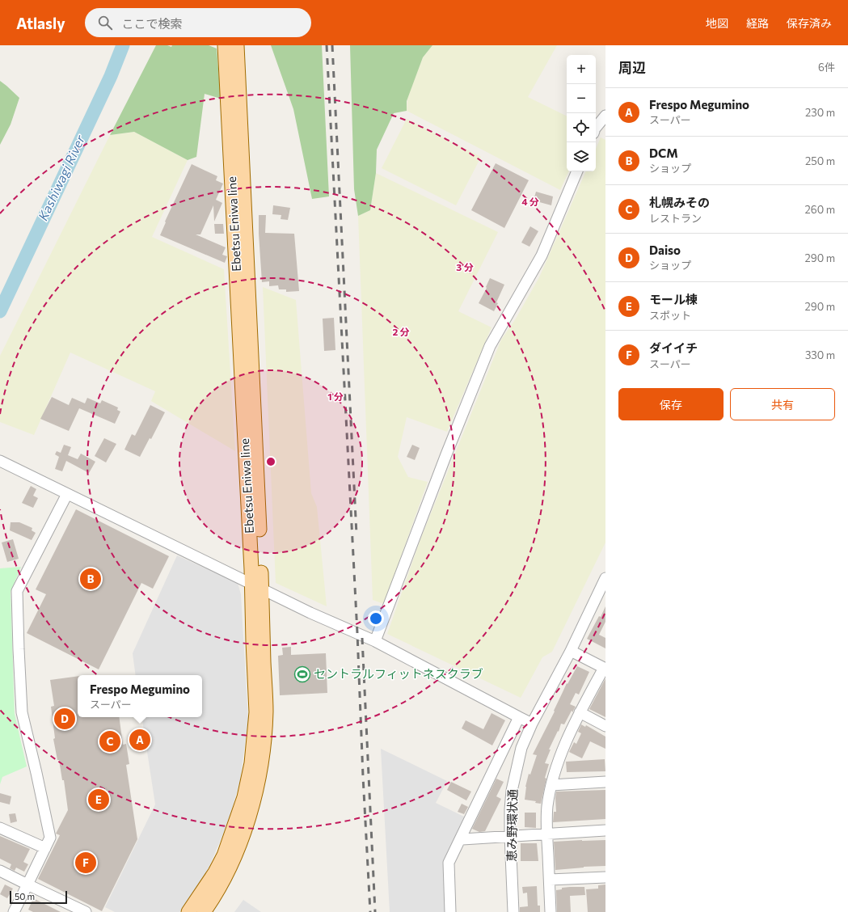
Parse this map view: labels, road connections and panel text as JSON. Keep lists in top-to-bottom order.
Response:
{
  "streets": {
    "main road": ["Ebetsu Eniwa line"],
    "street": ["恵み野環状通"]
  },
  "water": ["Kashiwagi River"],
  "places": {
    "sports": ["セントラルフィットネスクラブ"]
  },
  "scale_bar": "50 m",
  "page": {
    "header": "Atlasly",
    "search": "ここで検索",
    "nav": ["地図", "経路", "保存済み"],
    "heading": ["周辺", "6件"],
    "map_buttons": ["+", "−"],
    "list": [
      {
        "mark": "A",
        "name": "Frespo Megumino",
        "note": "スーパー",
        "value": "230 m"
      },
      {
        "mark": "B",
        "name": "DCM",
        "note": "ショップ",
        "value": "250 m"
      },
      {
        "mark": "C",
        "name": "札幌みその",
        "note": "レストラン",
        "value": "260 m"
      },
      {
        "mark": "D",
        "name": "Daiso",
        "note": "ショップ",
        "value": "290 m"
      },
      {
        "mark": "E",
        "name": "モール棟",
        "note": "スポット",
        "value": "290 m"
      },
      {
        "mark": "F",
        "name": "ダイイチ",
        "note": "スーパー",
        "value": "330 m"
      }
    ],
    "buttons": ["保存", "共有"],
    "pins": [
      "B",
      "D",
      "A",
      "C",
      "E",
      "F"
    ],
    "popup": ["Frespo Megumino", "スーパー"],
    "scale": "50 m"
  },
  "rings": [
    "4 分",
    "3 分",
    "2 分",
    "1 分"
  ]
}
